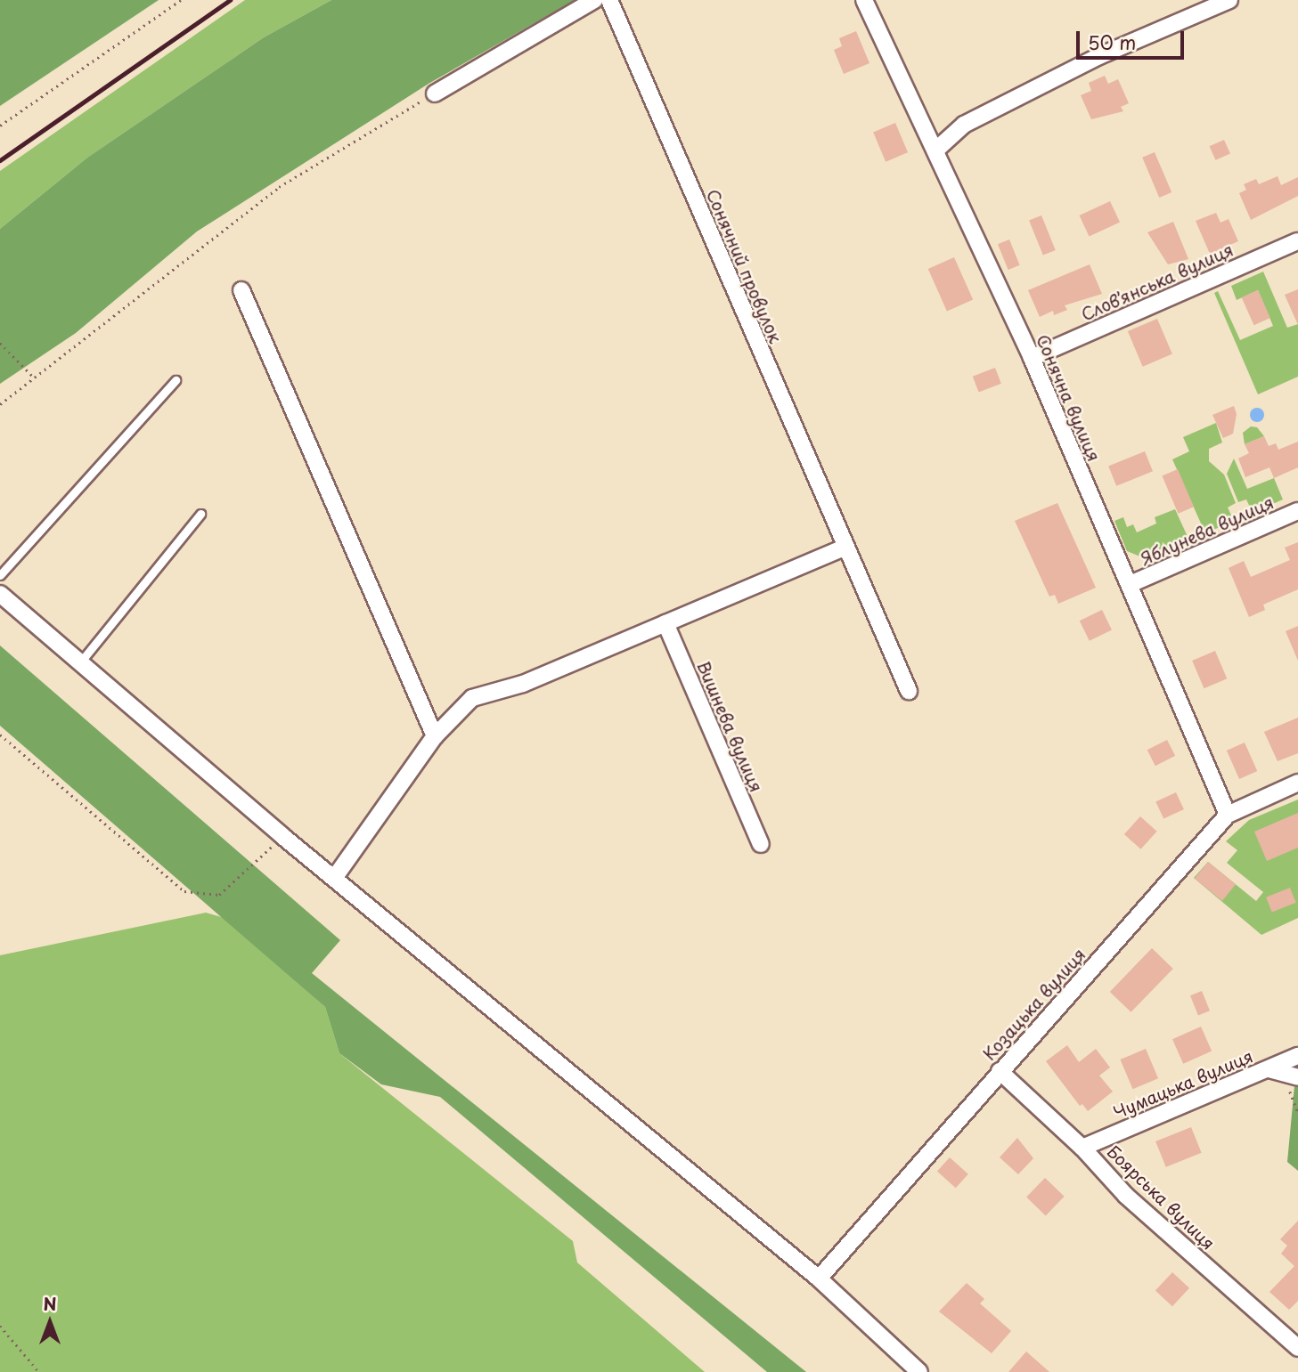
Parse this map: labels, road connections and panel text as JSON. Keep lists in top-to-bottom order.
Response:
{
  "streets": {
    "street": [
      "Сонячний провулок",
      "Словʼянська вулиця",
      "Сонячна вулиця",
      "Яблунева вулиця",
      "Вишнева вулиця",
      "Козацька вулиця",
      "Чумацька вулиця",
      "Боярська вулиця"
    ]
  },
  "crossings": [
    ["Словʼянська вулиця", "Сонячна вулиця"],
    ["Сонячна вулиця", "Яблунева вулиця"],
    ["Сонячна вулиця", "Козацька вулиця"],
    ["Козацька вулиця", "Боярська вулиця"],
    ["Чумацька вулиця", "Боярська вулиця"]
  ],
  "scale_bar": "50 m",
  "north": "top"
}
